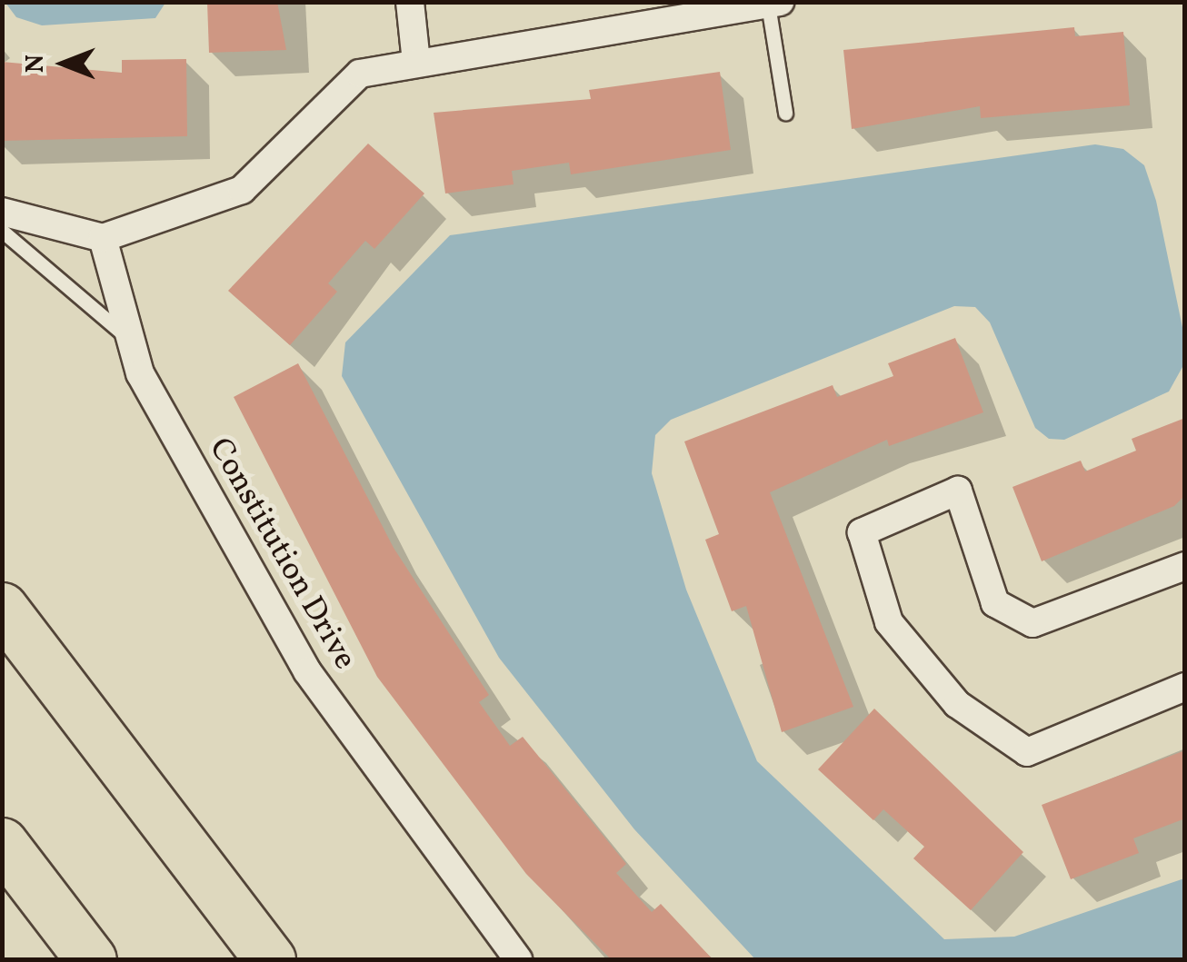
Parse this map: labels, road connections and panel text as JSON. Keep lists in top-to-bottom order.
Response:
{
  "streets": {
    "street": ["Constitution Drive"]
  },
  "north": "left"
}
